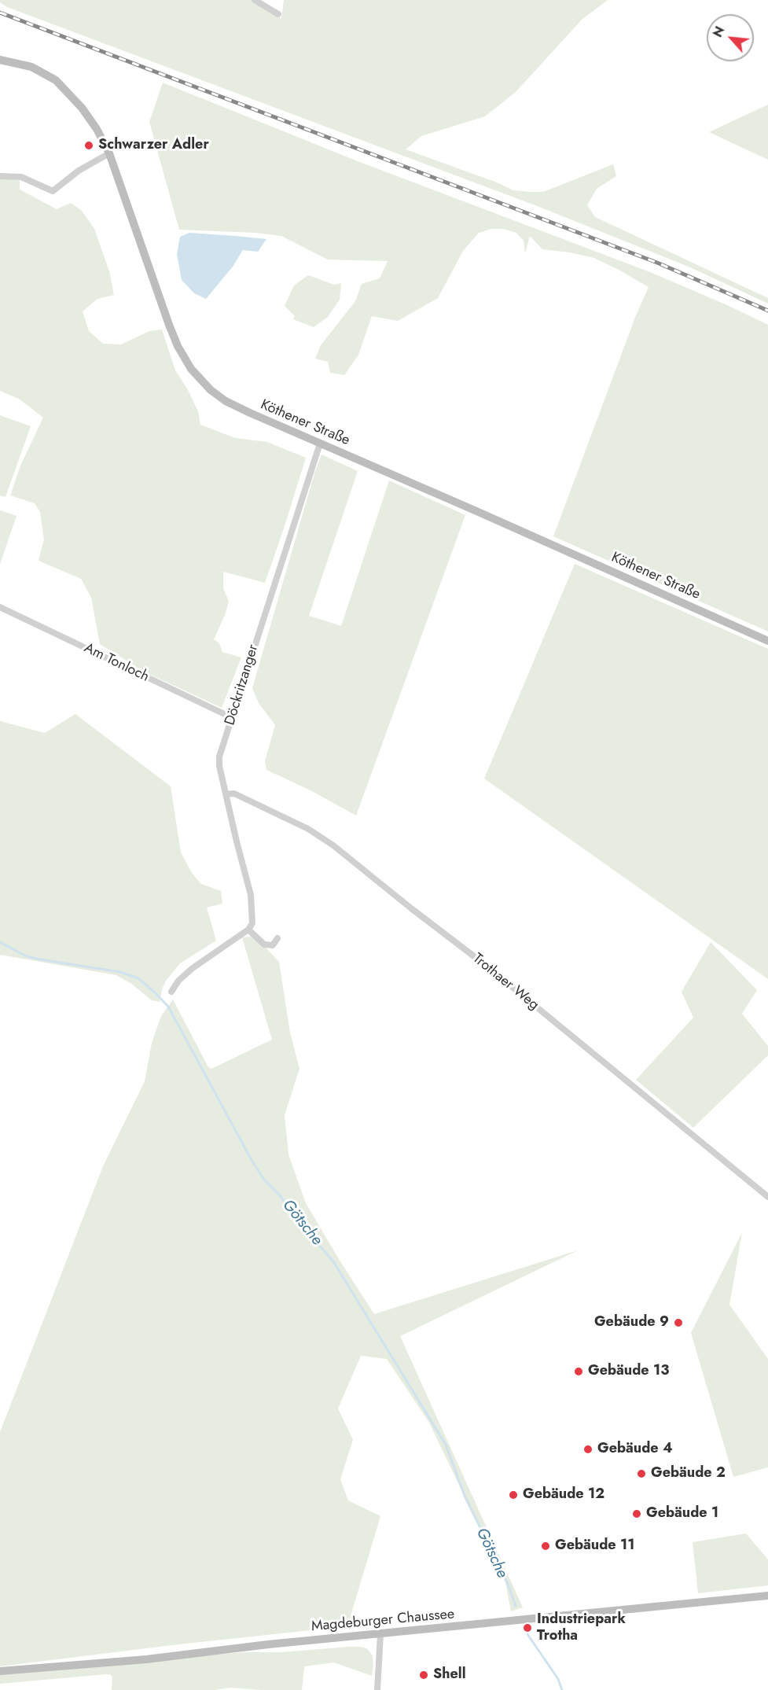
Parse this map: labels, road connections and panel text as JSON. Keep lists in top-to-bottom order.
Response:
{
  "streets": {
    "main road": ["Köthener Straße", "Magdeburger Chaussee"],
    "street": ["Am Tonloch", "Döckritzanger", "Trothaer Weg"]
  },
  "crossings": [
    ["Köthener Straße", "Döckritzanger"],
    ["Am Tonloch", "Döckritzanger"],
    ["Döckritzanger", "Trothaer Weg"]
  ],
  "water": ["Götsche"],
  "places": [
    "Schwarzer Adler",
    "Gebäude 9",
    "Gebäude 13",
    "Gebäude 4",
    "Gebäude 2",
    "Gebäude 12",
    "Gebäude 1",
    "Gebäude 11",
    "Industriepark Trotha",
    "Shell"
  ],
  "north": "top left"
}
